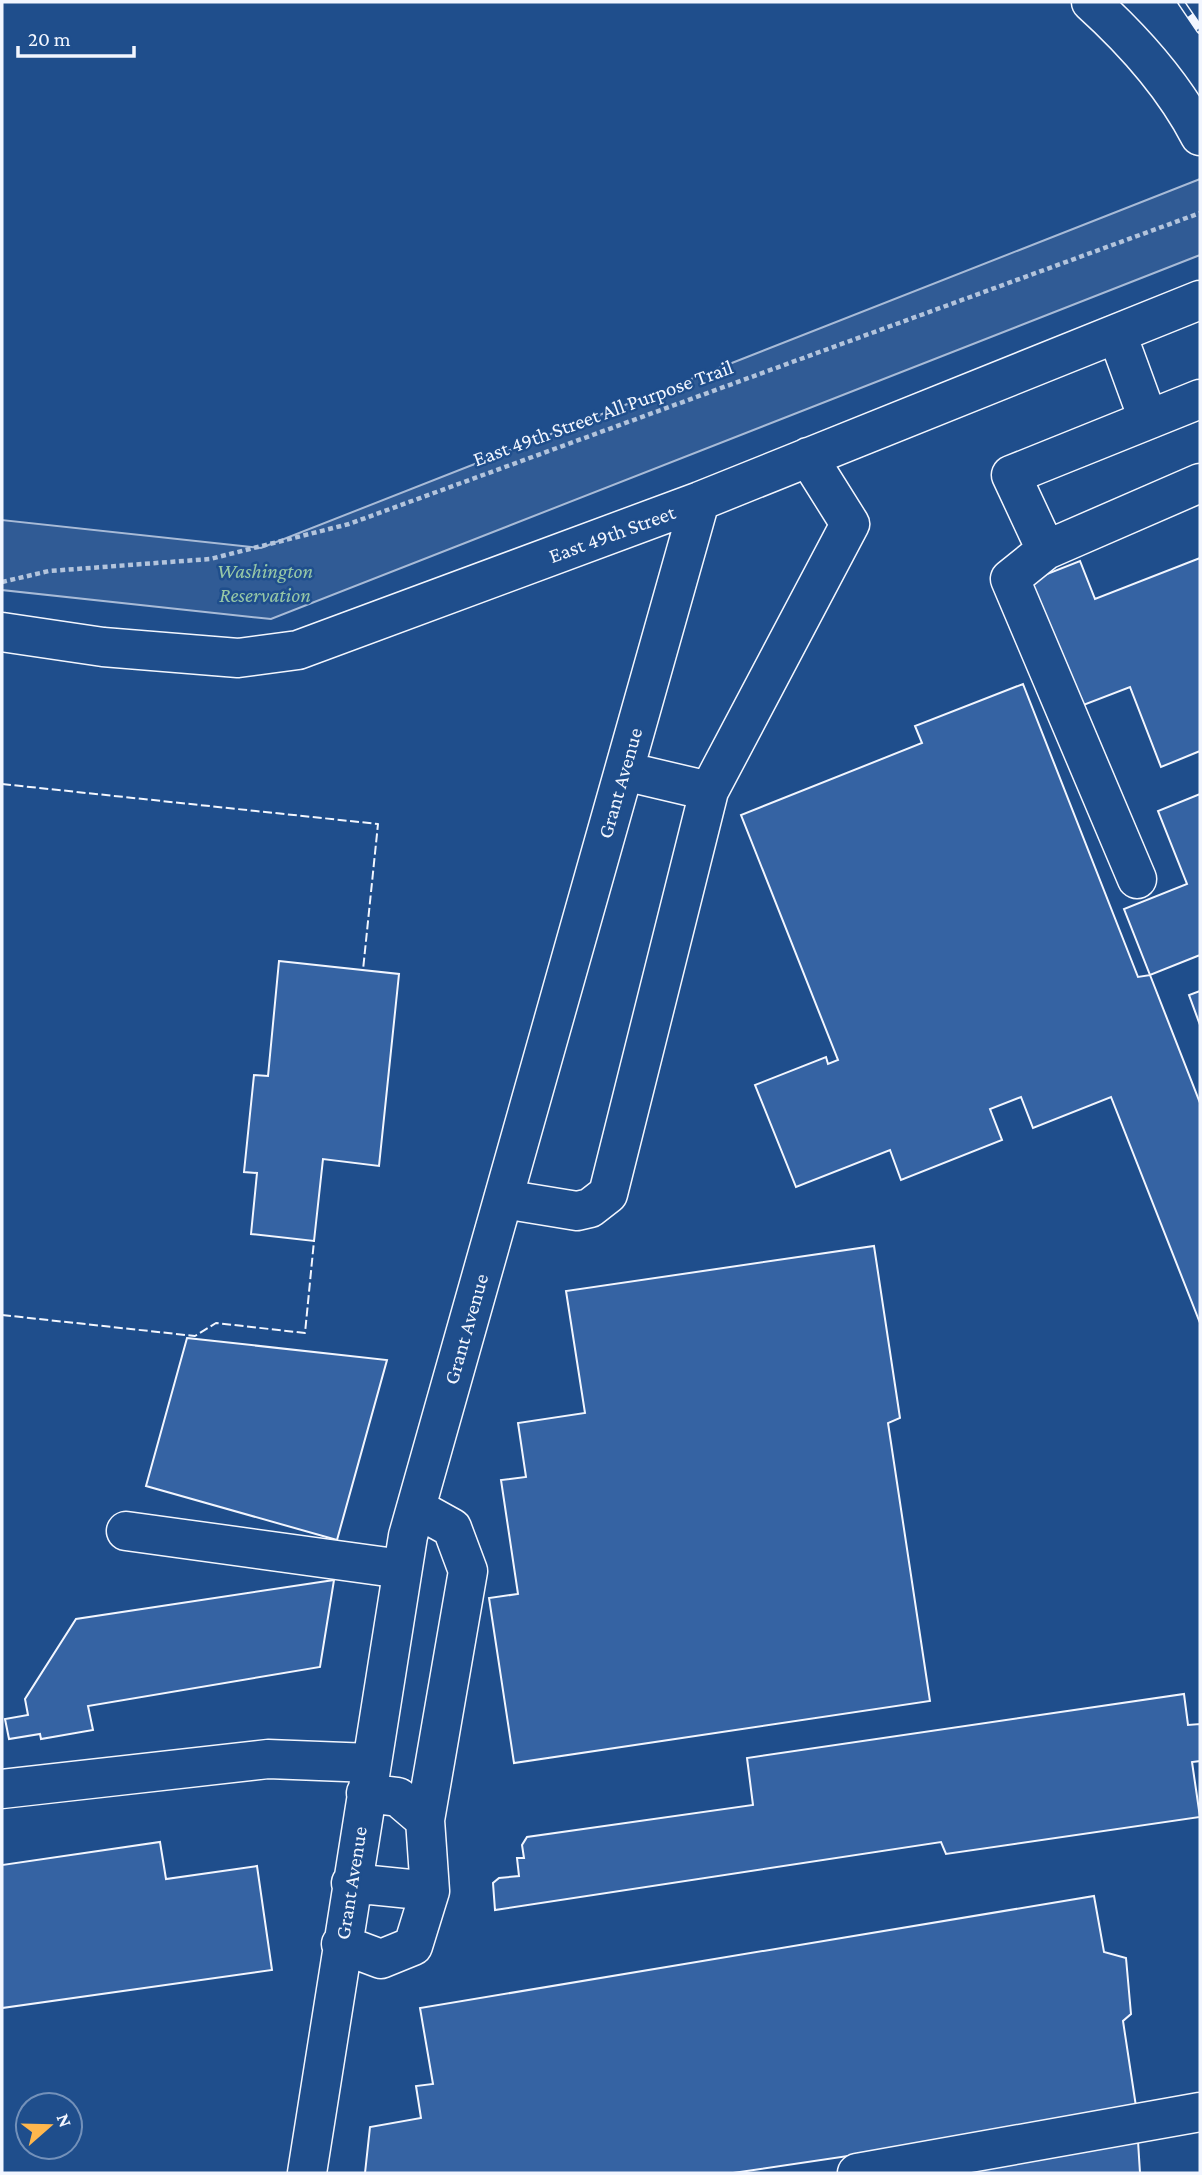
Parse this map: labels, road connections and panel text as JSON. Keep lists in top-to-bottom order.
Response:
{
  "streets": {
    "street": ["East 49th Street", "Grant Avenue"],
    "path": ["East 49th Street All Purpose Trail"]
  },
  "crossings": [
    ["East 49th Street", "Grant Avenue"]
  ],
  "parks": ["Washington Reservation"],
  "scale_bar": "20 m",
  "north": "right"
}
